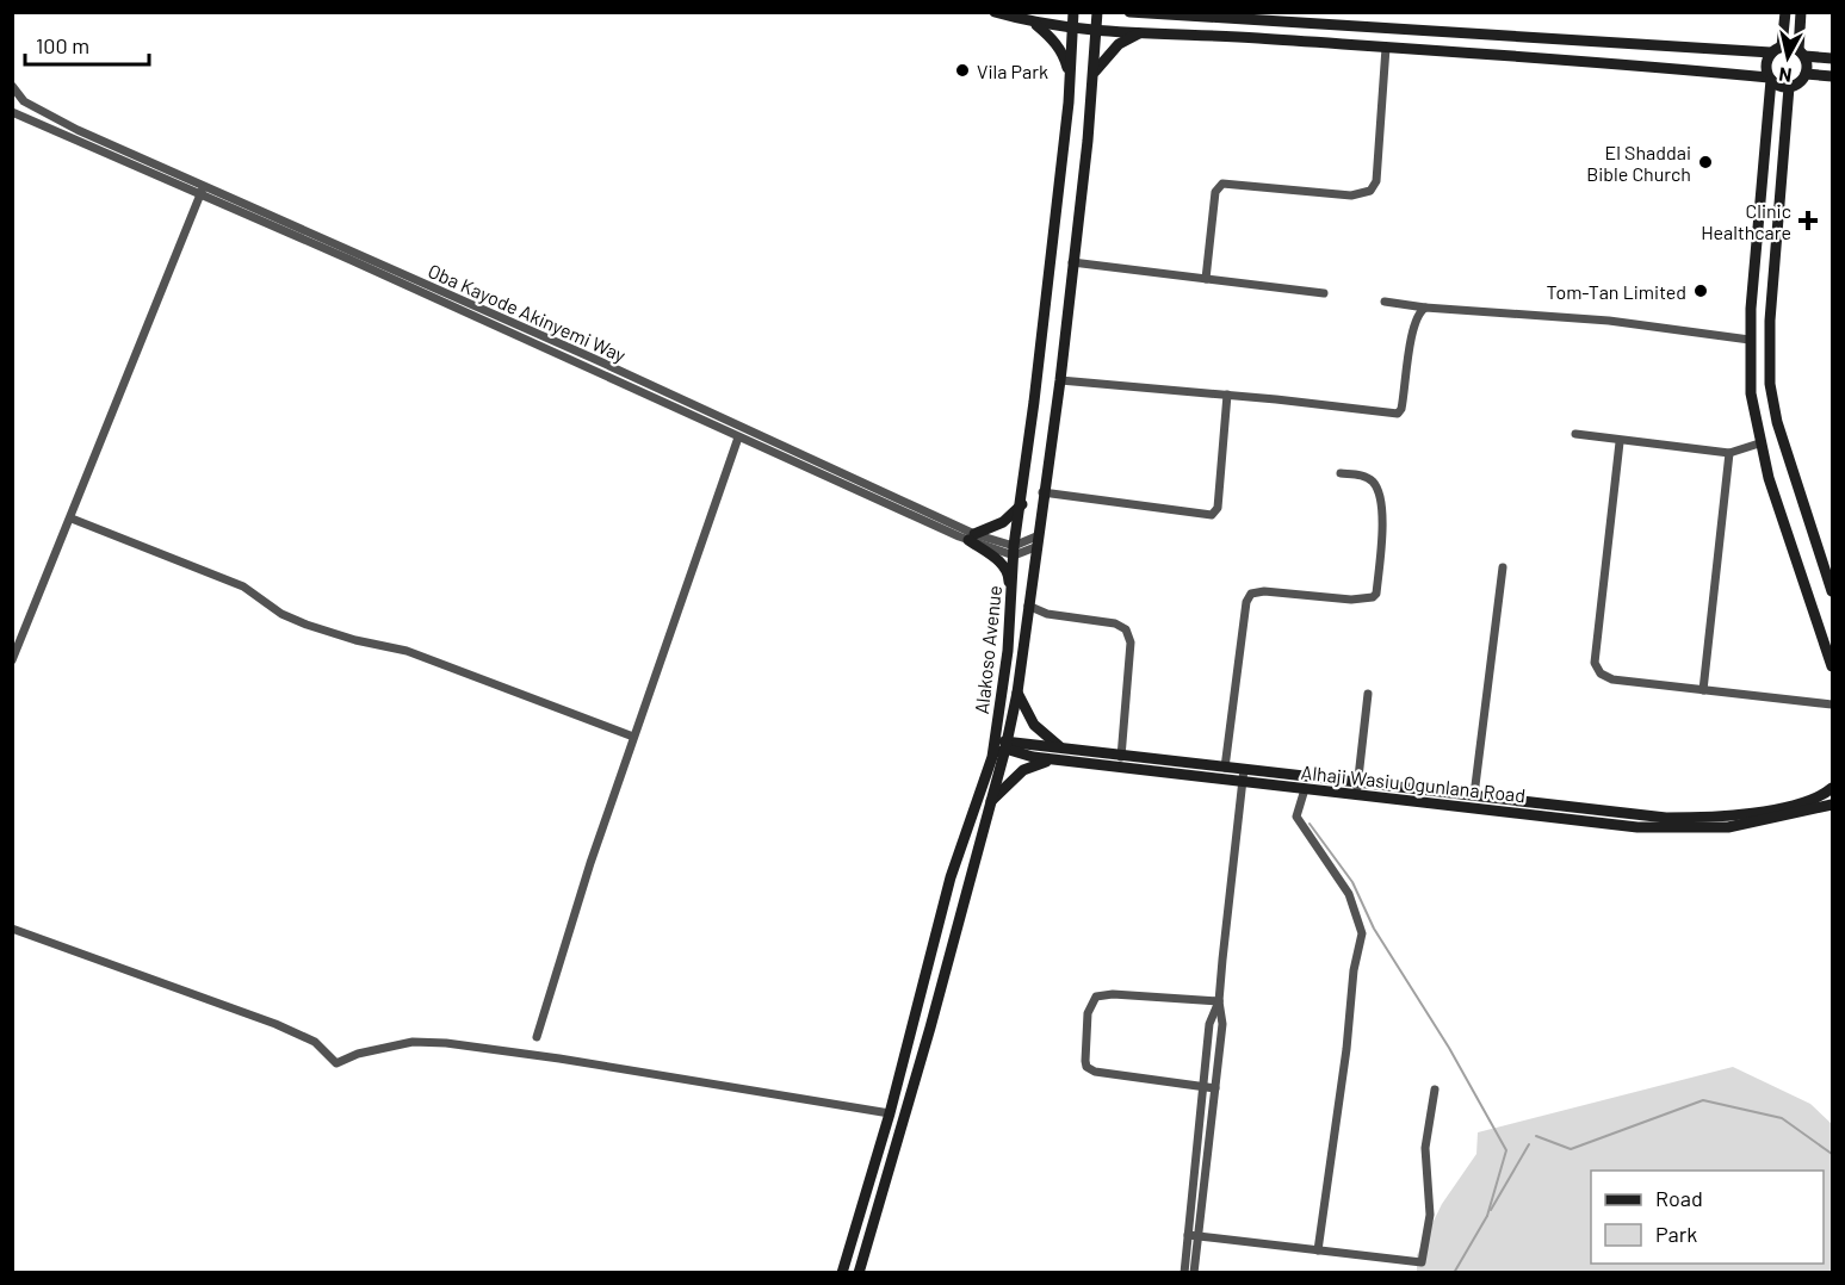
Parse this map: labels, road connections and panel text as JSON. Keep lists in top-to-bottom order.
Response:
{
  "streets": {
    "street": ["Oba Kayode Akinyemi Way", "Alakoso Avenue", "Alhaji Wasiu Ogunlana Road"]
  },
  "crossings": [
    ["Oba Kayode Akinyemi Way", "Alakoso Avenue"],
    ["Alakoso Avenue", "Alhaji Wasiu Ogunlana Road"]
  ],
  "places": {
    "other": ["Vila Park", "El Shaddai Bible Church", "Tom-Tan Limited"],
    "health": ["Clinic Healthcare"]
  },
  "legend": ["Road", "Park"],
  "scale_bar": "100 m",
  "north": "bottom"
}
